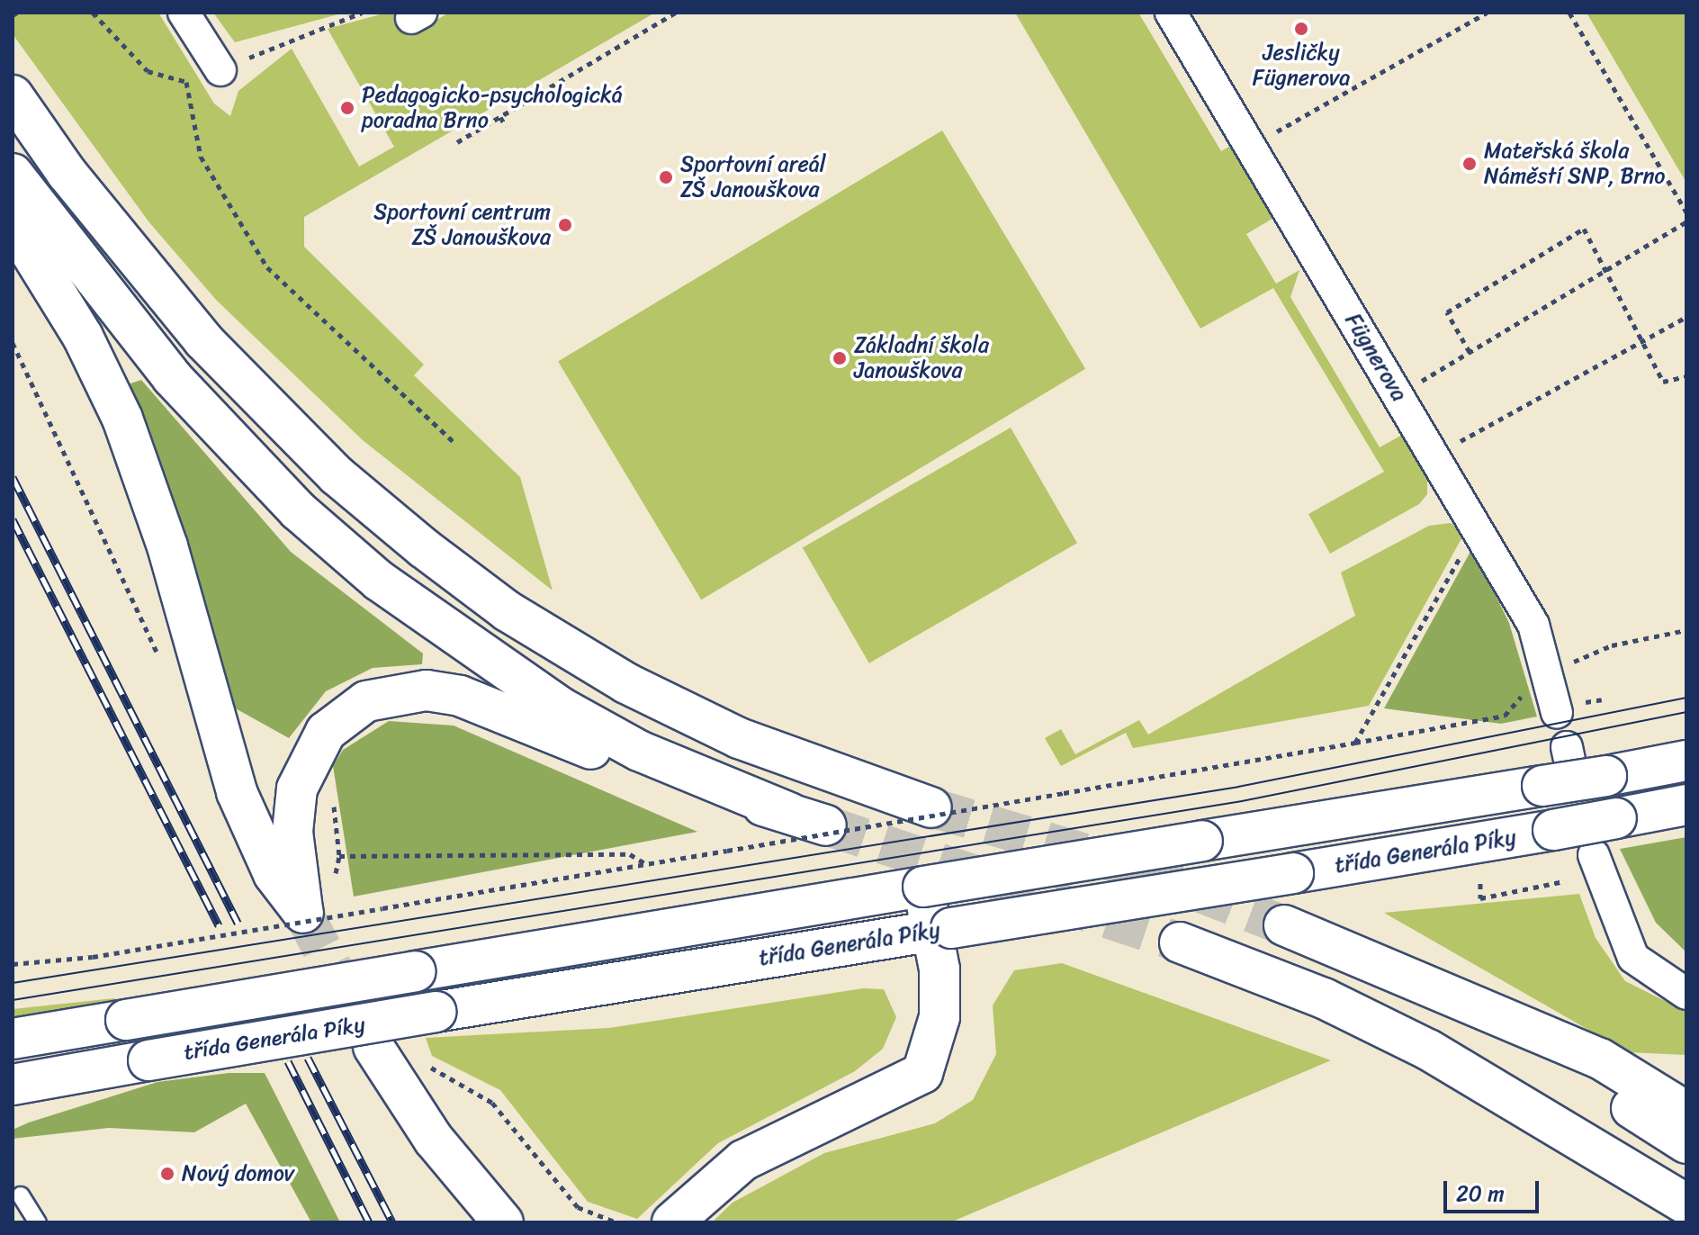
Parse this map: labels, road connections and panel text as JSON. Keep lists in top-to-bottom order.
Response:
{
  "streets": {
    "main road": ["třída Generála Píky"],
    "street": ["Fügnerova"]
  },
  "places": [
    "Jesličky Fügnerova",
    "Pedagogicko-psychologická poradna Brno",
    "Mateřská škola Náměstí SNP, Brno",
    "Sportovní areál ZŠ Janouškova",
    "Sportovní centrum ZŠ Janouškova",
    "Základní škola Janouškova",
    "Nový domov"
  ],
  "scale_bar": "20 m"
}
